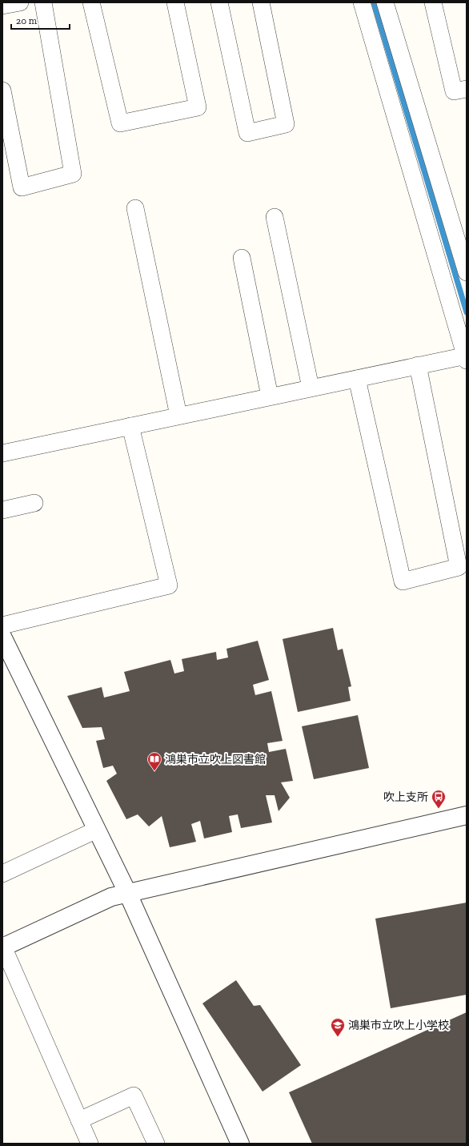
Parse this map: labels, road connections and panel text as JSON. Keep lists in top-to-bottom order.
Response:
{
  "places": {
    "library": ["鴻巣市立吹上図書館"],
    "bus stop": ["吹上支所"],
    "school or university": ["鴻巣市立吹上小学校"]
  },
  "scale_bar": "20 m"
}
